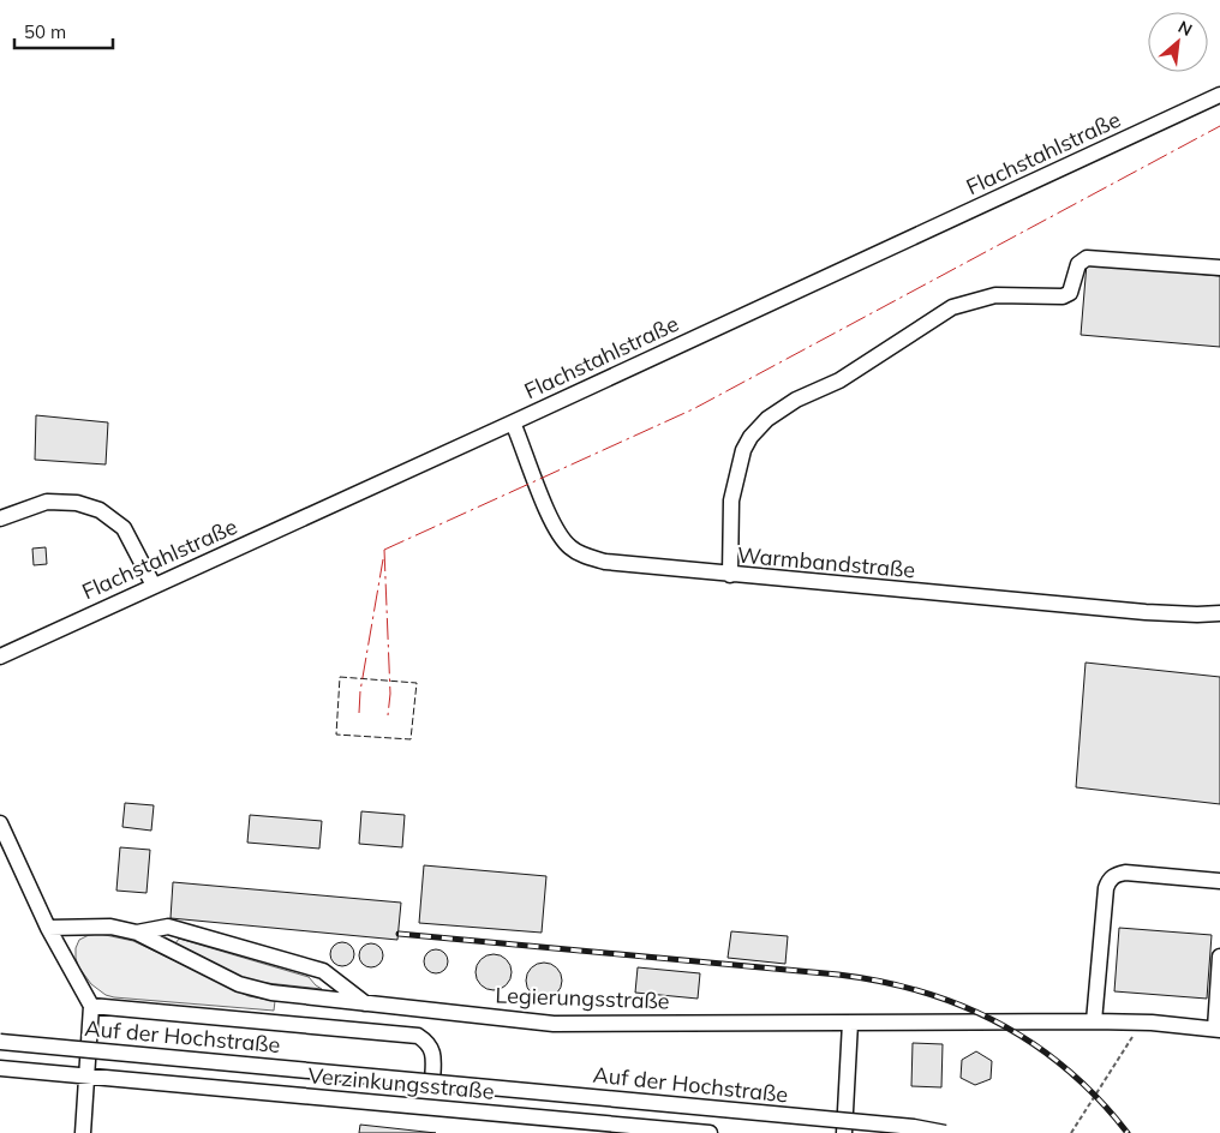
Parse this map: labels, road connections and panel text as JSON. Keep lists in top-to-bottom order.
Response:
{
  "streets": {
    "lane": [
      "Flachstahlstraße",
      "Warmbandstraße",
      "Legierungsstraße",
      "Auf der Hochstraße",
      "Verzinkungsstraße"
    ]
  },
  "crossings": [
    ["Flachstahlstraße", "Warmbandstraße"]
  ],
  "scale_bar": "50 m",
  "north": "top right"
}
